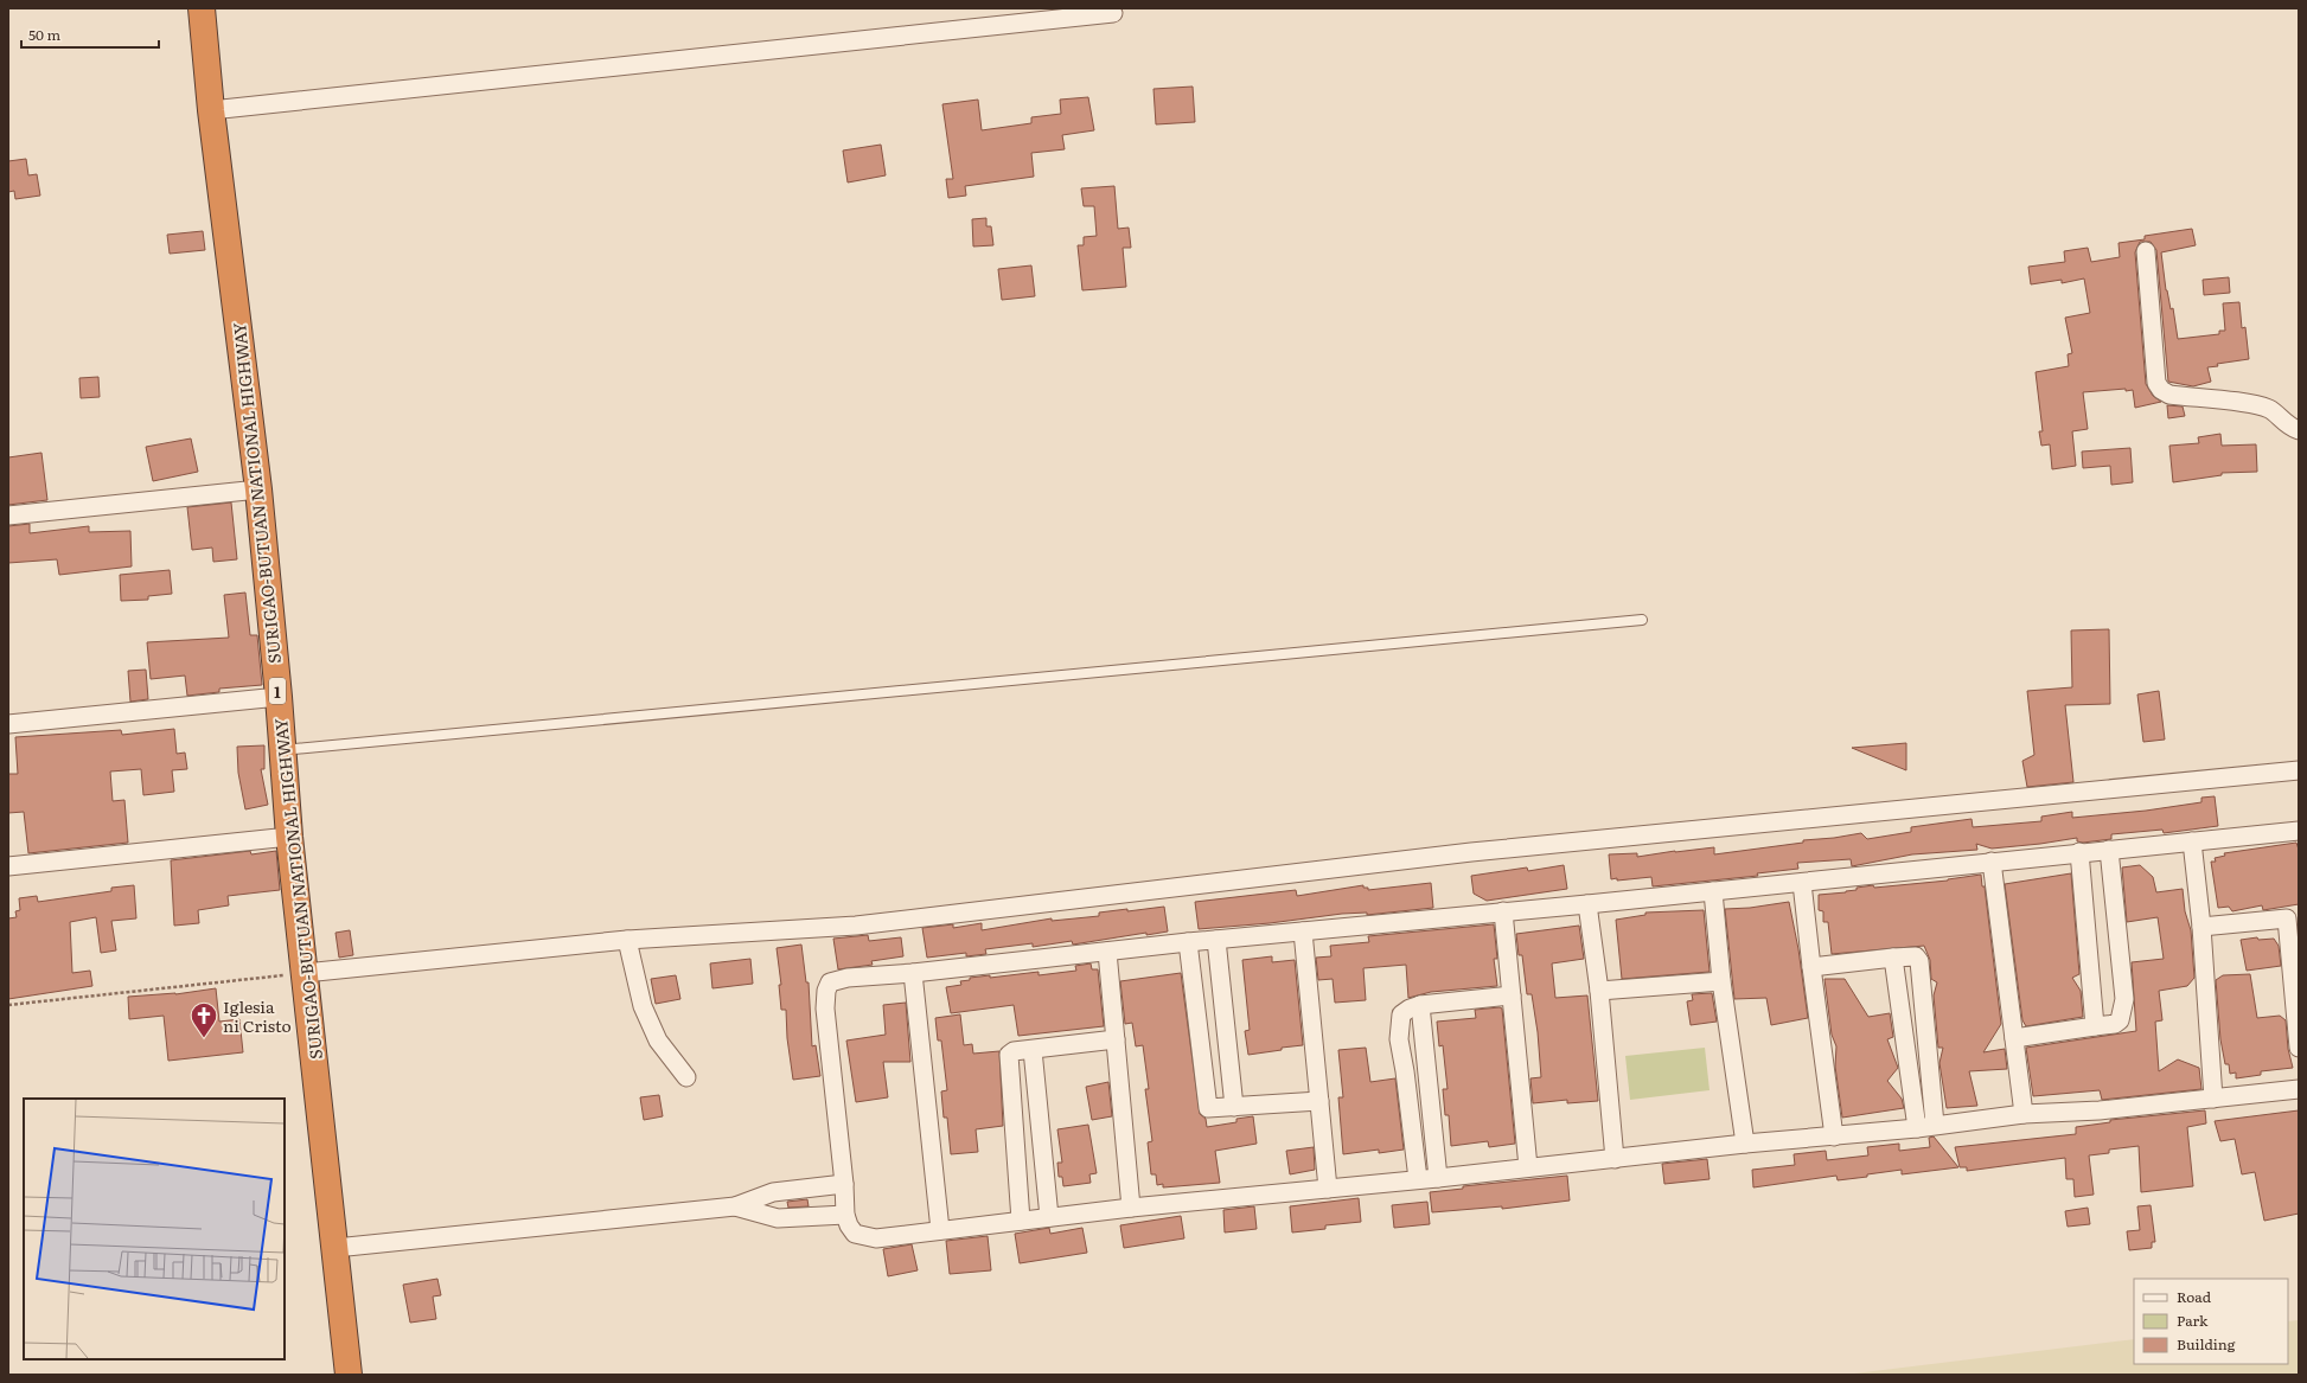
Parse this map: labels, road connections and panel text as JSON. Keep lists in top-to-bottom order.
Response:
{
  "streets": {
    "highway": ["SURIGAO-BUTUAN NATIONAL HIGHWAY", "1"]
  },
  "places": {
    "church": ["Iglesia ni Cristo"]
  },
  "legend": ["Road", "Park", "Building"],
  "scale_bar": "50 m"
}
